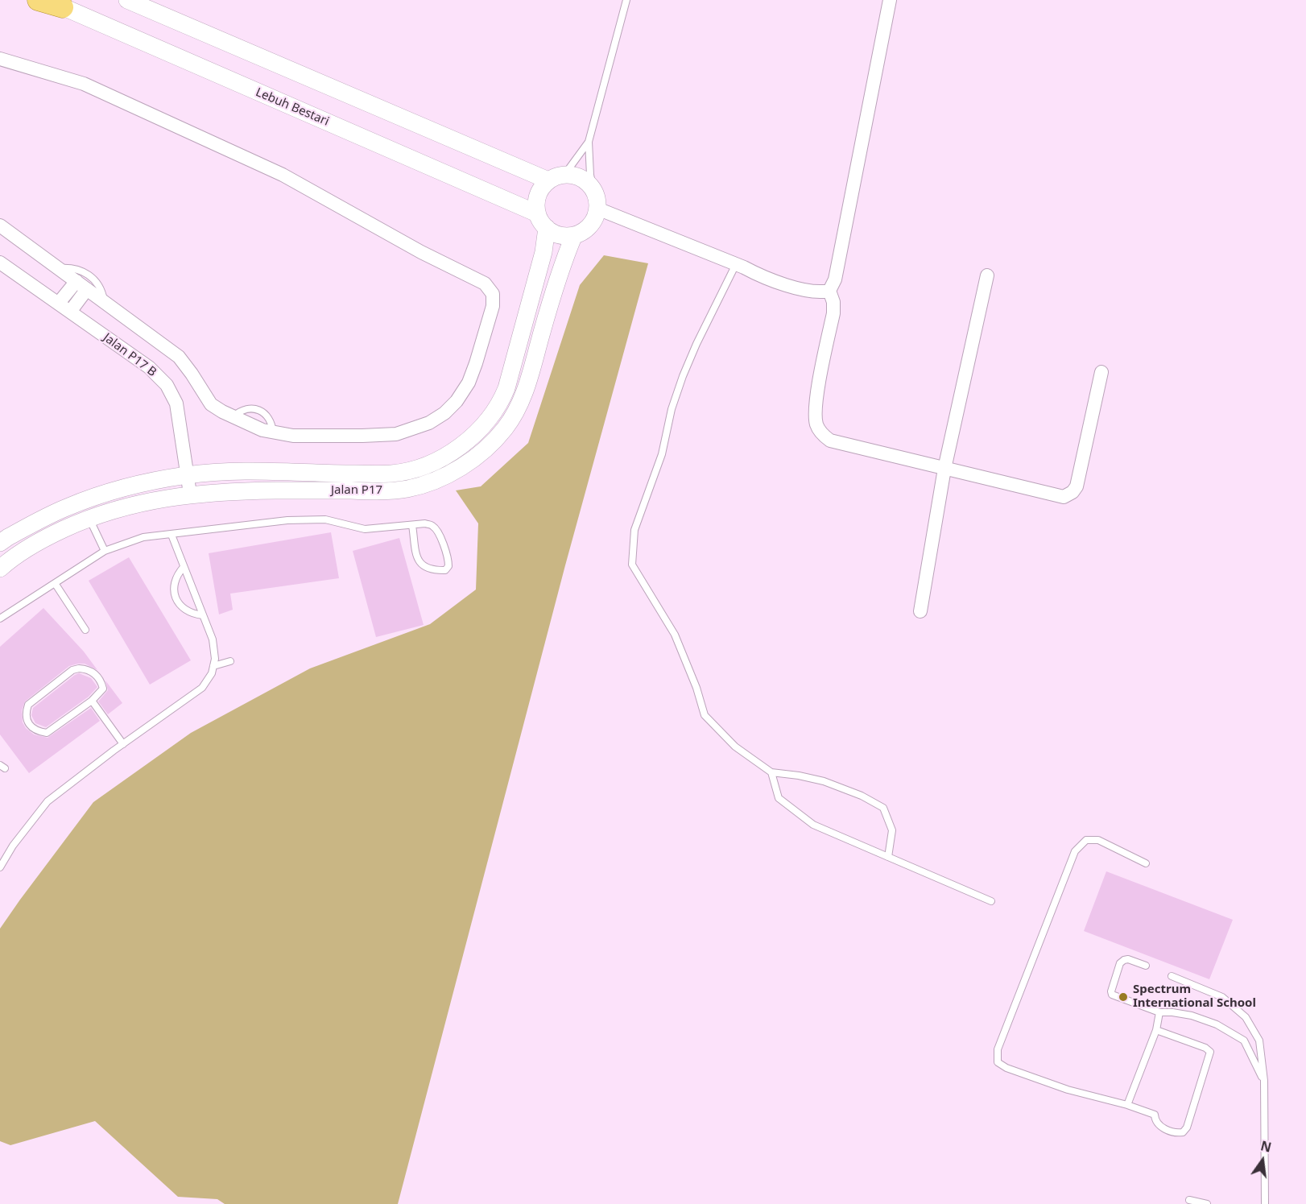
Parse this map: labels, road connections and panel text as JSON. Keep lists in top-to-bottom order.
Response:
{
  "streets": {
    "street": ["Lebuh Bestari", "Jalan P17 B", "Jalan P17"]
  },
  "crossings": [
    ["Lebuh Bestari", "Jalan P17"],
    ["Jalan P17 B", "Jalan P17"]
  ],
  "places": ["Spectrum International School"],
  "north": "top"
}
